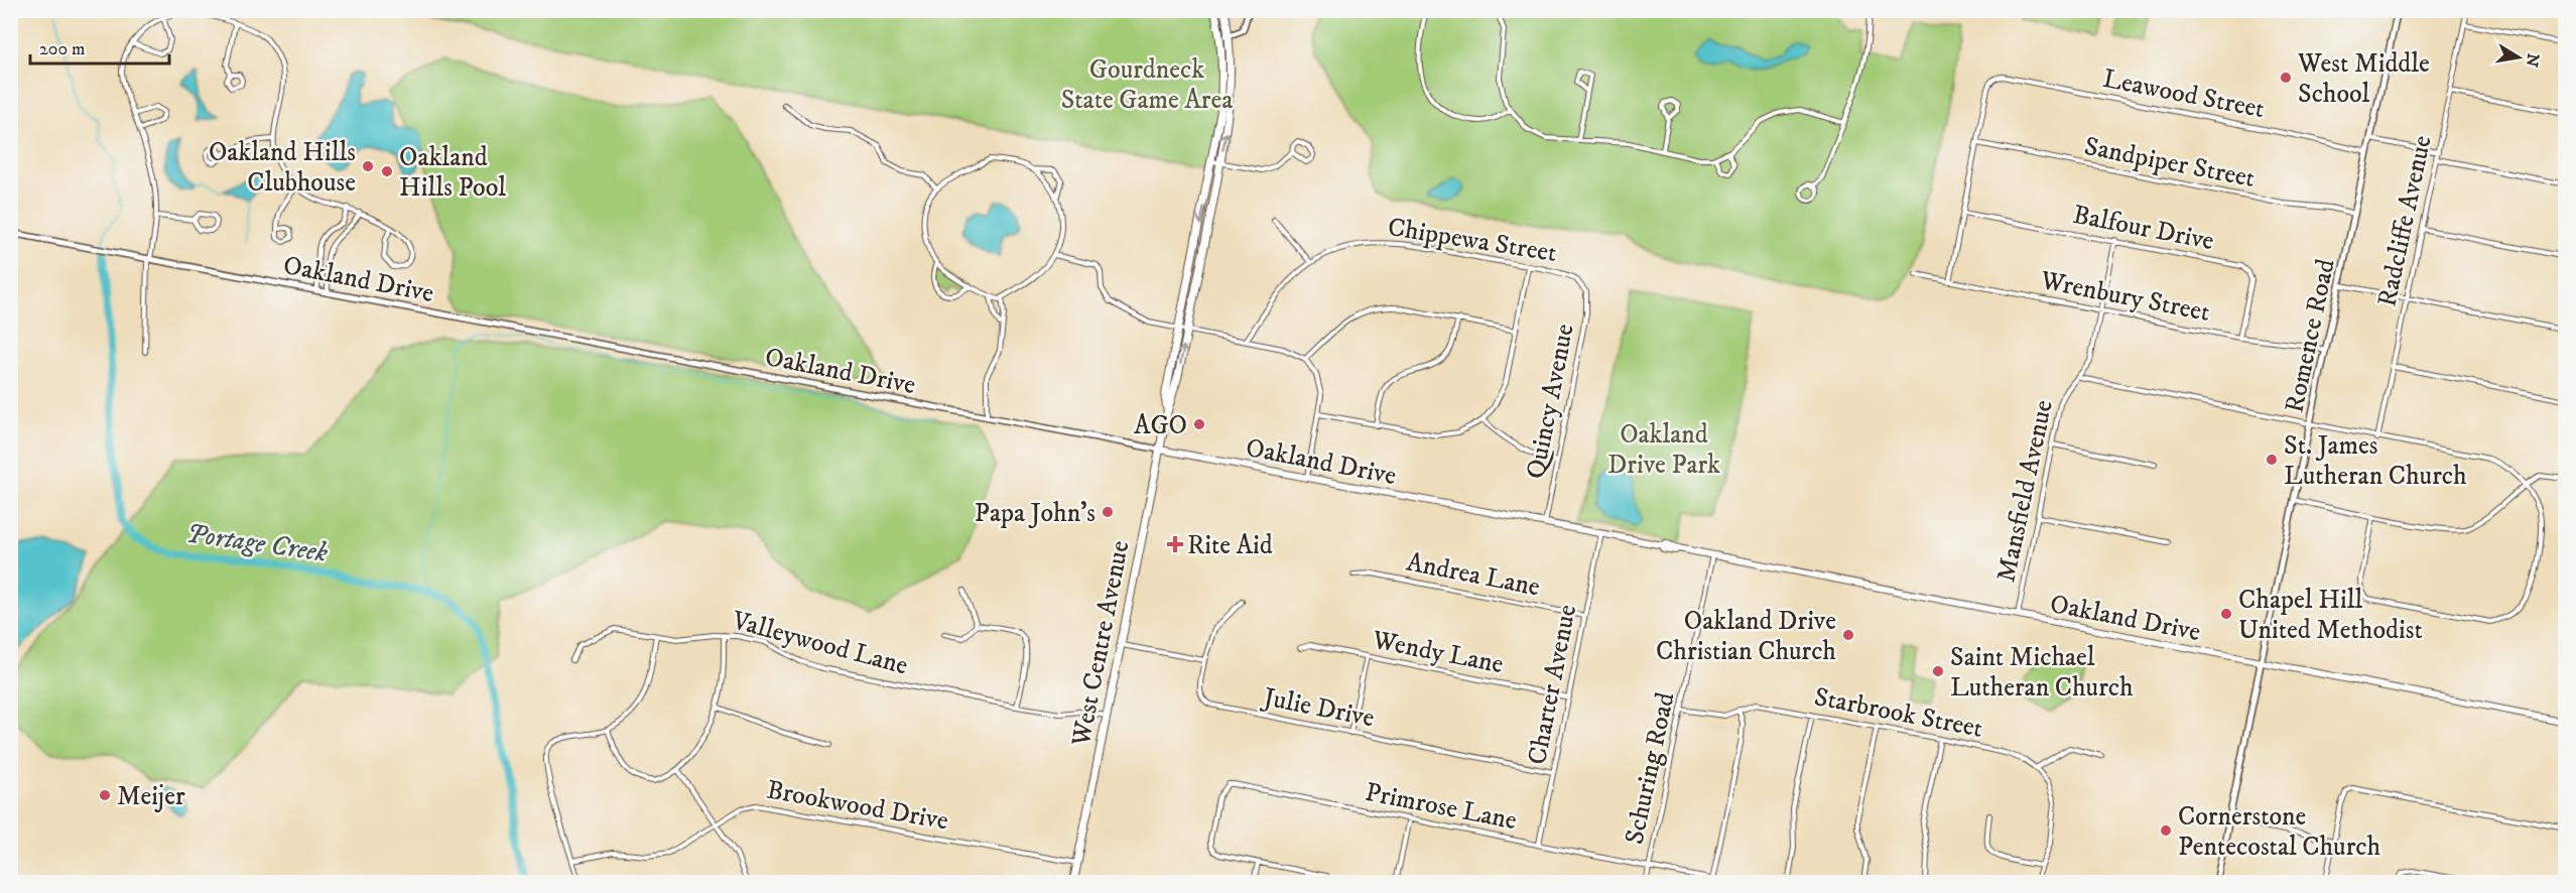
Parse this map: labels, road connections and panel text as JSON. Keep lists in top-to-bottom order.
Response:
{
  "streets": {
    "main road": ["Oakland Drive", "West Centre Avenue"],
    "street": [
      "Leawood Street",
      "Sandpiper Street",
      "Radcliffe Avenue",
      "Balfour Drive",
      "Chippewa Street",
      "Wrenbury Street",
      "Romence Road",
      "Quincy Avenue",
      "Mansfield Avenue",
      "Andrea Lane",
      "Valleywood Lane",
      "Wendy Lane",
      "Charter Avenue",
      "Julie Drive",
      "Starbrook Street",
      "Schuring Road",
      "Brookwood Drive",
      "Primrose Lane"
    ]
  },
  "crossings": [
    ["Leawood Street", "Sandpiper Street"],
    ["Leawood Street", "Romence Road"],
    ["Sandpiper Street", "Romence Road"],
    ["Balfour Drive", "Wrenbury Street"],
    ["Balfour Drive", "Mansfield Avenue"],
    ["Chippewa Street", "Quincy Avenue"],
    ["Oakland Drive", "Romence Road"],
    ["Oakland Drive", "Quincy Avenue"],
    ["Oakland Drive", "Mansfield Avenue"],
    ["Oakland Drive", "West Centre Avenue"],
    ["Oakland Drive", "Charter Avenue"],
    ["Oakland Drive", "Schuring Road"],
    ["Wrenbury Street", "Romence Road"],
    ["Wrenbury Street", "Mansfield Avenue"],
    ["Andrea Lane", "Charter Avenue"],
    ["Valleywood Lane", "West Centre Avenue"],
    ["West Centre Avenue", "Brookwood Drive"],
    ["Wendy Lane", "Charter Avenue"],
    ["Charter Avenue", "Julie Drive"],
    ["Charter Avenue", "Primrose Lane"],
    ["Starbrook Street", "Schuring Road"],
    ["Schuring Road", "Primrose Lane"]
  ],
  "water": ["Portage Creek"],
  "parks": ["Gourdneck State Game Area", "Oakland Drive Park"],
  "places": {
    "other": [
      "West Middle School",
      "Oakland Hills Clubhouse",
      "Oakland Hills Pool",
      "AGO",
      "St. James Lutheran Church",
      "Papa John's",
      "Chapel Hill United Methodist",
      "Oakland Drive Christian Church",
      "Saint Michael Lutheran Church",
      "Meijer",
      "Cornerstone Pentecostal Church"
    ],
    "health": ["Rite Aid"]
  },
  "scale_bar": "200 m",
  "north": "right"
}
